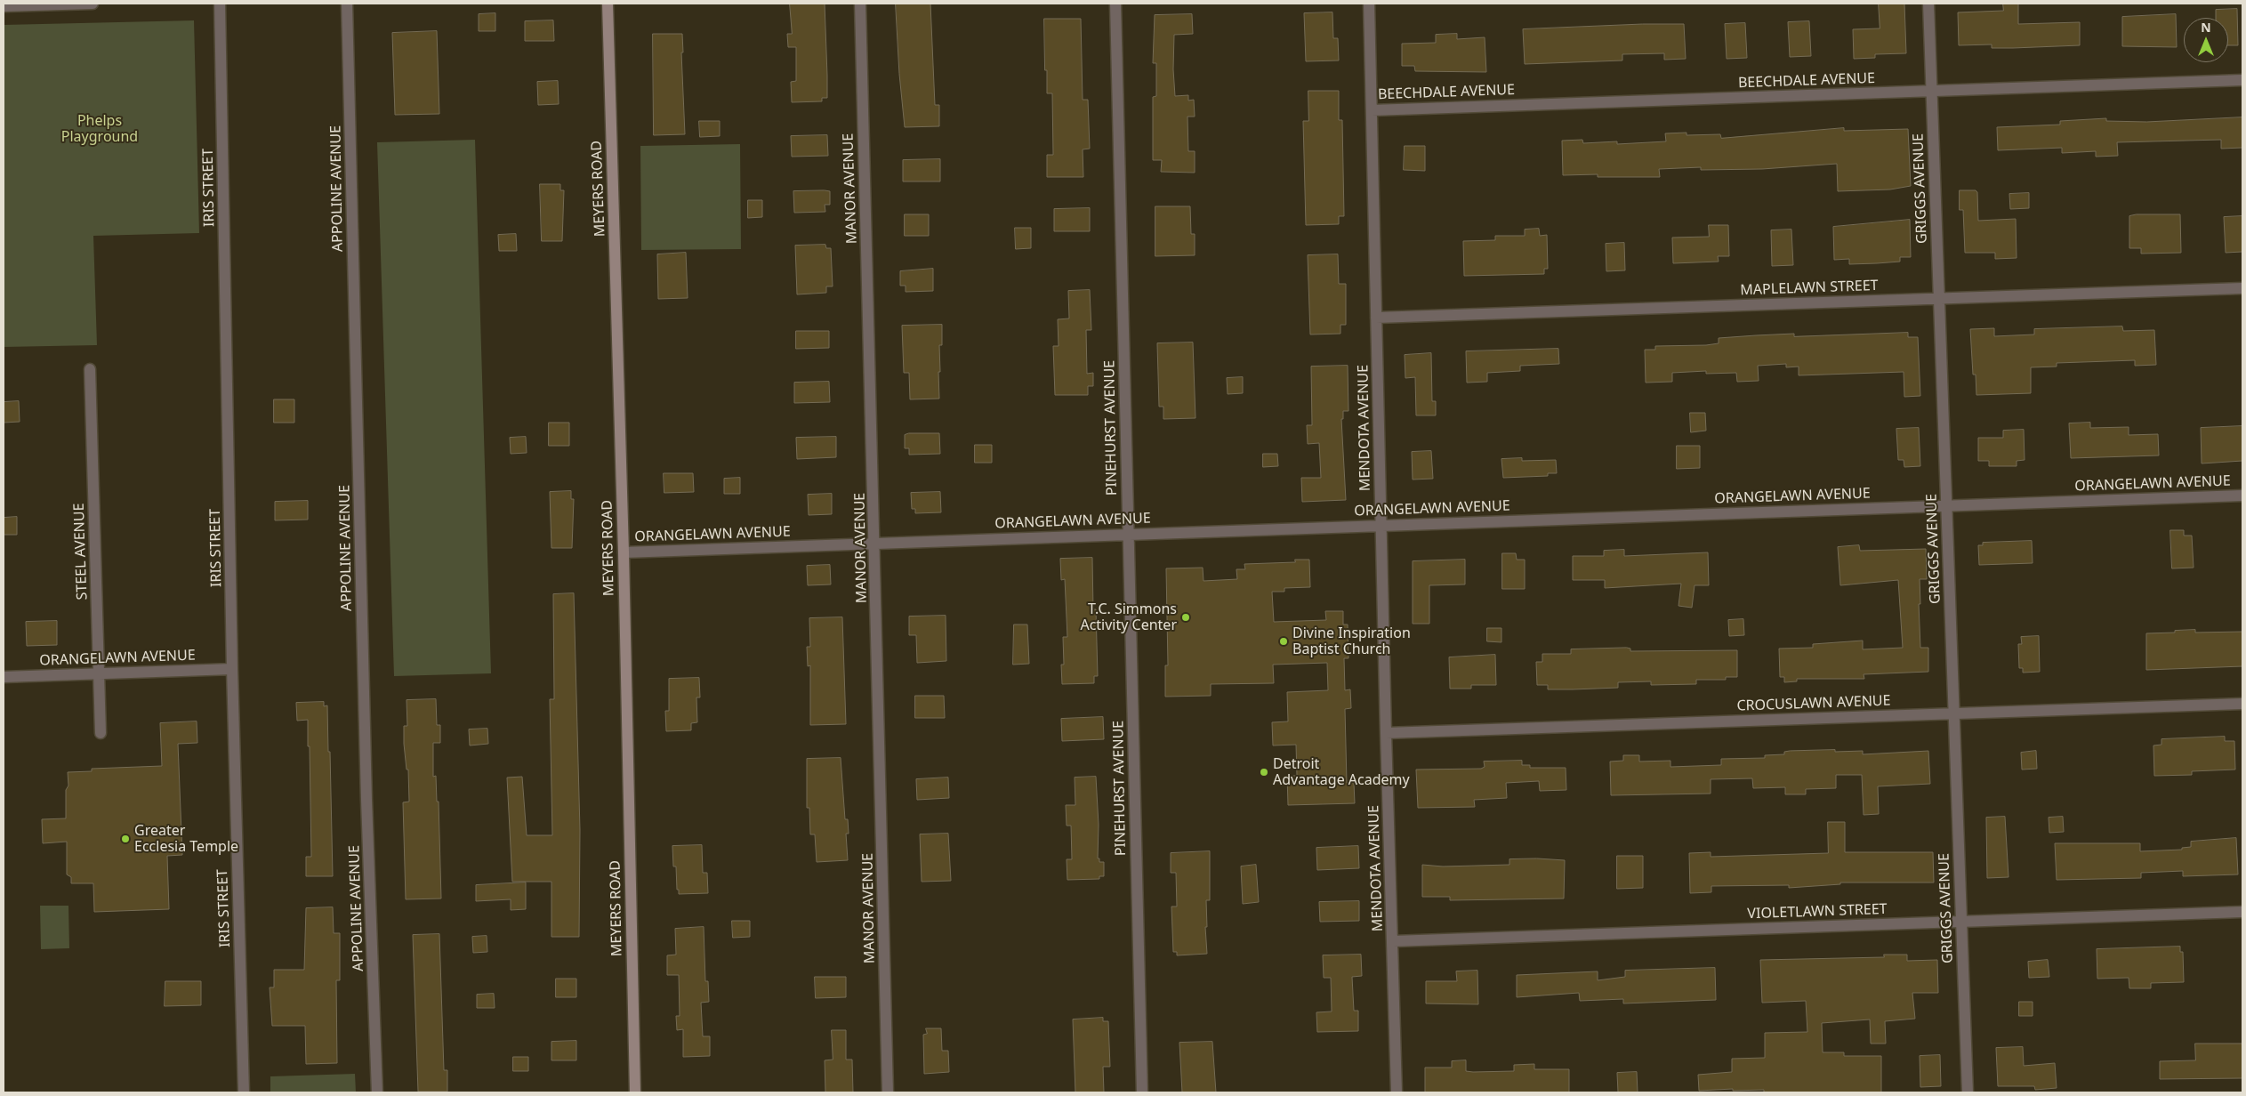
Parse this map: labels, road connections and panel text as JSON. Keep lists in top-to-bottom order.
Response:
{
  "streets": {
    "street": [
      "BEECHDALE AVENUE",
      "IRIS STREET",
      "APPOLINE AVENUE",
      "MEYERS ROAD",
      "MANOR AVENUE",
      "GRIGGS AVENUE",
      "MAPLELAWN STREET",
      "PINEHURST AVENUE",
      "MENDOTA AVENUE",
      "ORANGELAWN AVENUE",
      "STEEL AVENUE",
      "CROCUSLAWN AVENUE",
      "VIOLETLAWN STREET"
    ]
  },
  "crossings": [
    ["BEECHDALE AVENUE", "GRIGGS AVENUE"],
    ["BEECHDALE AVENUE", "MENDOTA AVENUE"],
    ["IRIS STREET", "ORANGELAWN AVENUE"],
    ["MEYERS ROAD", "ORANGELAWN AVENUE"],
    ["MANOR AVENUE", "ORANGELAWN AVENUE"],
    ["GRIGGS AVENUE", "MAPLELAWN STREET"],
    ["GRIGGS AVENUE", "ORANGELAWN AVENUE"],
    ["GRIGGS AVENUE", "CROCUSLAWN AVENUE"],
    ["GRIGGS AVENUE", "VIOLETLAWN STREET"],
    ["MAPLELAWN STREET", "MENDOTA AVENUE"],
    ["PINEHURST AVENUE", "ORANGELAWN AVENUE"],
    ["MENDOTA AVENUE", "ORANGELAWN AVENUE"],
    ["MENDOTA AVENUE", "CROCUSLAWN AVENUE"],
    ["MENDOTA AVENUE", "VIOLETLAWN STREET"],
    ["ORANGELAWN AVENUE", "STEEL AVENUE"]
  ],
  "parks": ["Phelps Playground"],
  "places": [
    "T.C. Simmons Activity Center",
    "Divine Inspiration Baptist Church",
    "Detroit Advantage Academy",
    "Greater Ecclesia Temple"
  ],
  "north": "top"
}
